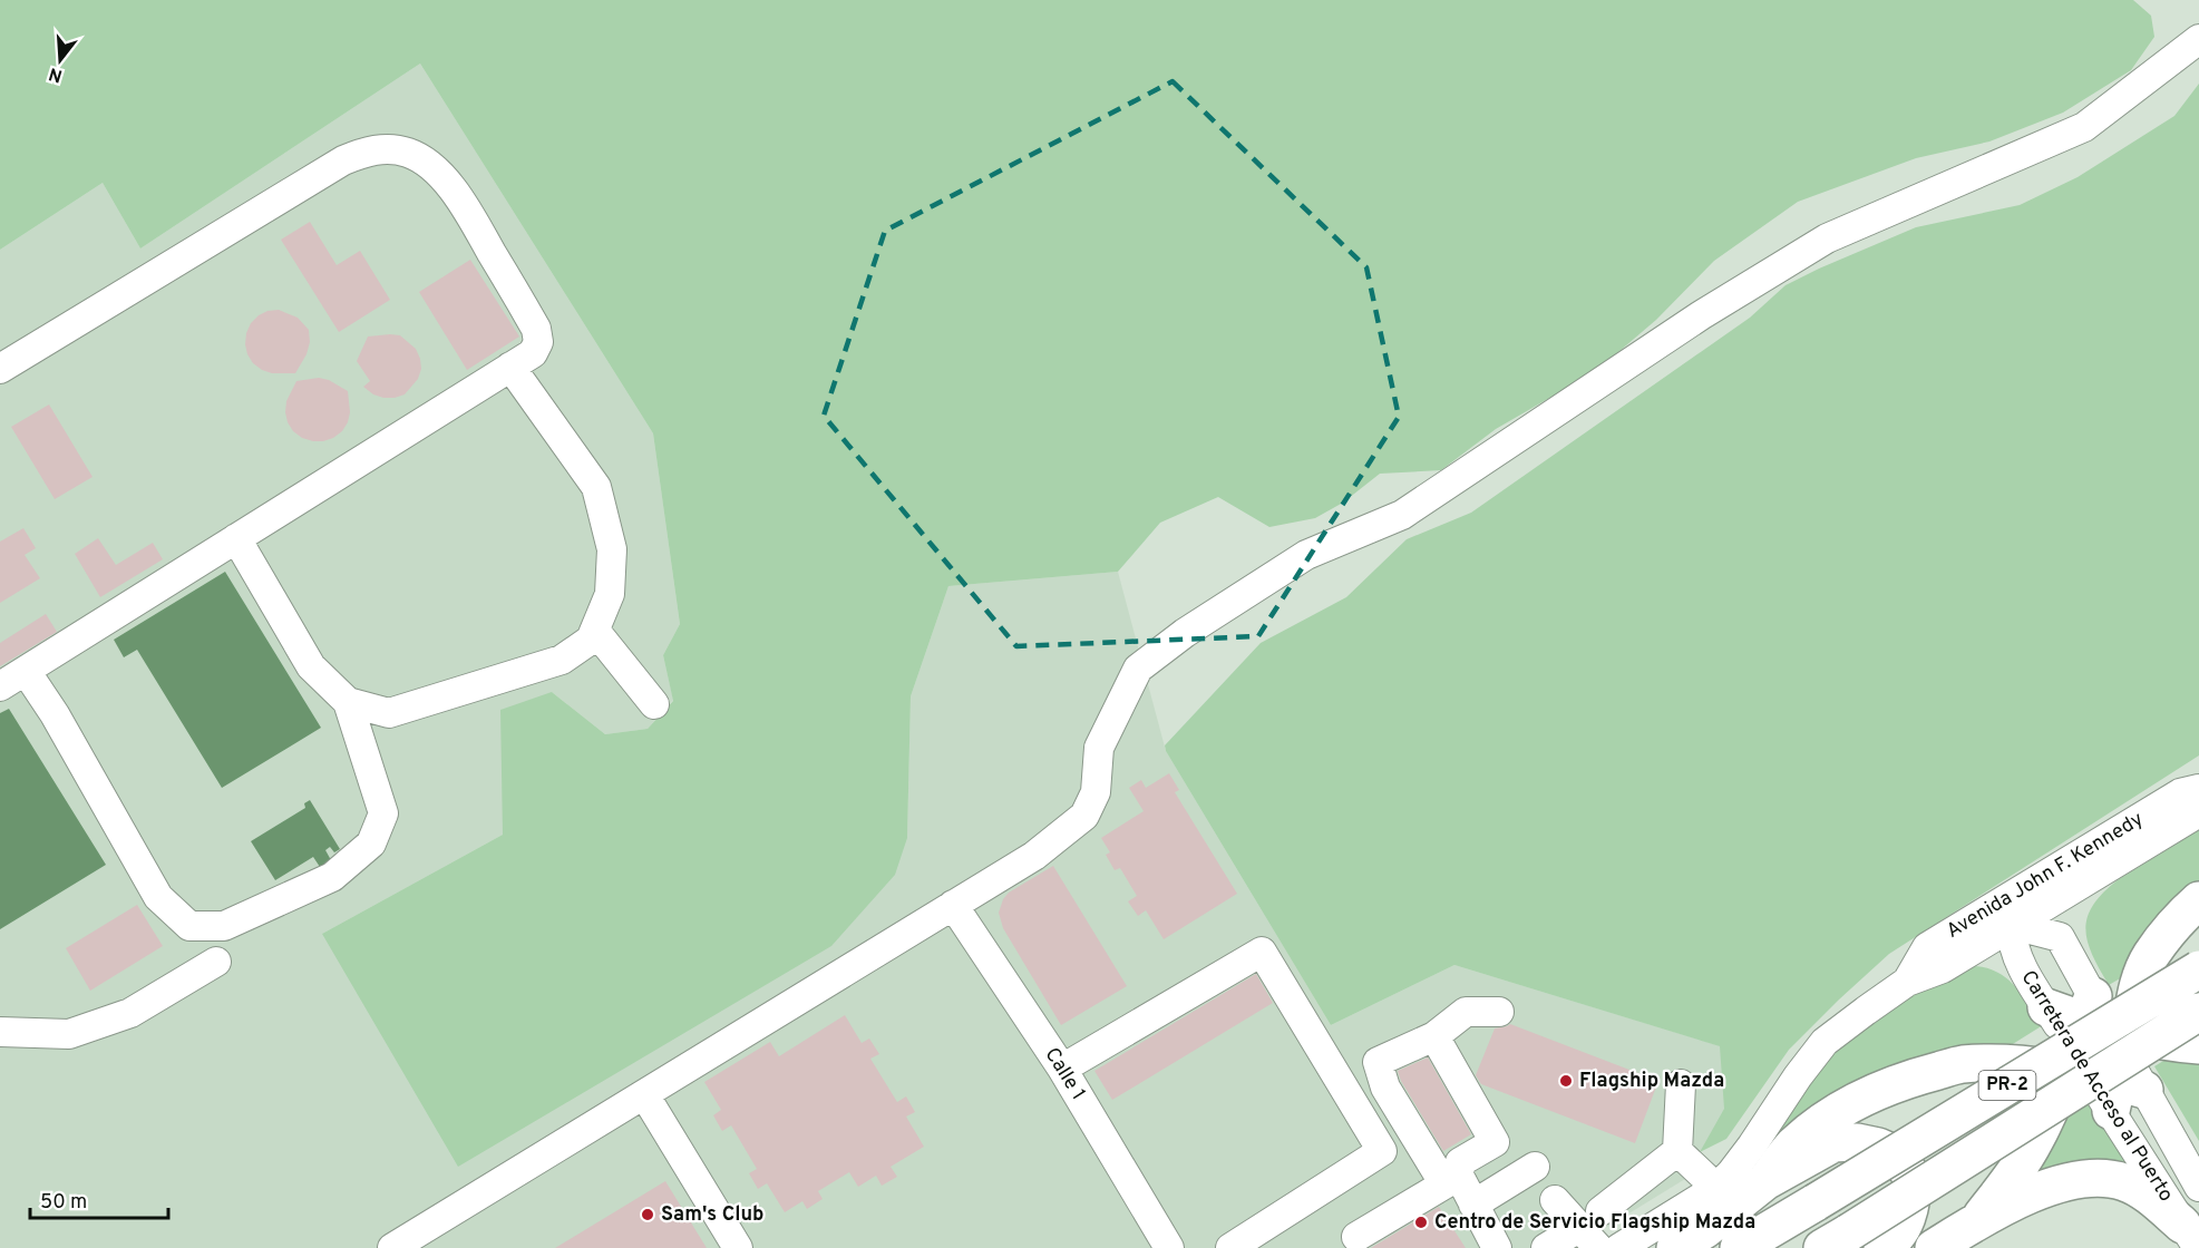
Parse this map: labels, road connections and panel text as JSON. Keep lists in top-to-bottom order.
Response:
{
  "streets": {
    "highway": ["PR-2"],
    "street": ["Avenida John F. Kennedy", "Calle 1", "Carretera de Acceso al Puerto"]
  },
  "places": ["Flagship Mazda", "Sam's Club", "Centro de Servicio Flagship Mazda"],
  "scale_bar": "50 m",
  "north": "bottom"
}
